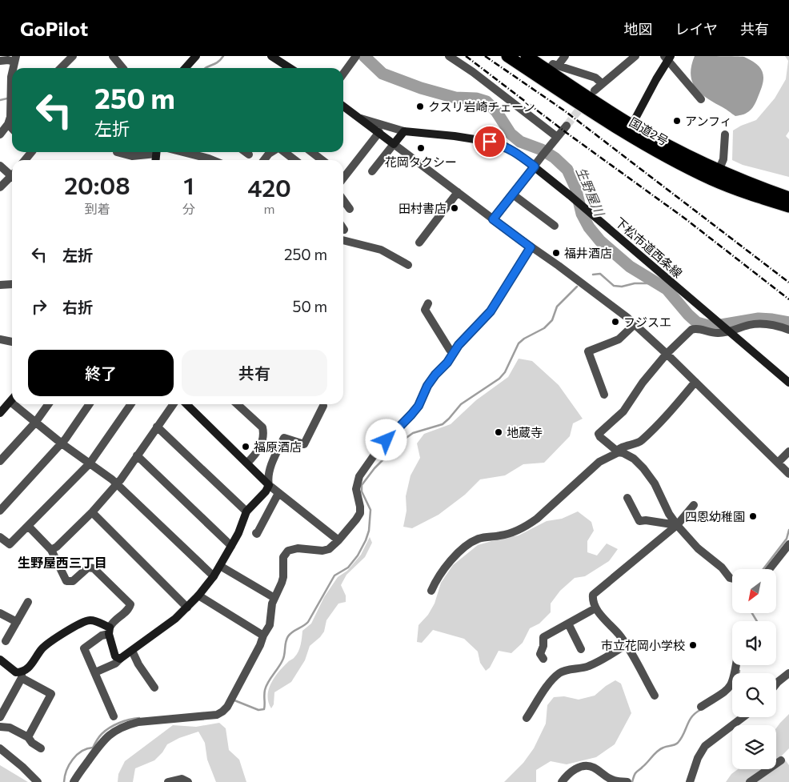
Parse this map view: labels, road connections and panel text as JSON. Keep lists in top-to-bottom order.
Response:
{
  "streets": {
    "highway": ["国道2号"],
    "street": ["下松市道西条線"]
  },
  "districts": ["生野屋西三丁目"],
  "water": ["生野屋川"],
  "places": [
    "クスリ岩崎チェーン",
    "アンフィ",
    "花岡タクシー",
    "田村書店",
    "福井酒店",
    "フジスエ",
    "地蔵寺",
    "福原酒店",
    "四恩幼稚園",
    "市立花岡小学校"
  ],
  "north": "bottom left",
  "page": {
    "header": "GoPilot",
    "nav": ["地図", "レイヤ", "共有"],
    "turn": ["250 m", "左折"],
    "eta": [
      "20:08",
      "到着",
      "1",
      "分",
      "420",
      "m"
    ],
    "list": [
      {
        "name": "左折",
        "value": "250 m"
      },
      {
        "name": "右折",
        "value": "50 m"
      }
    ],
    "buttons": ["終了", "共有"]
  }
}
